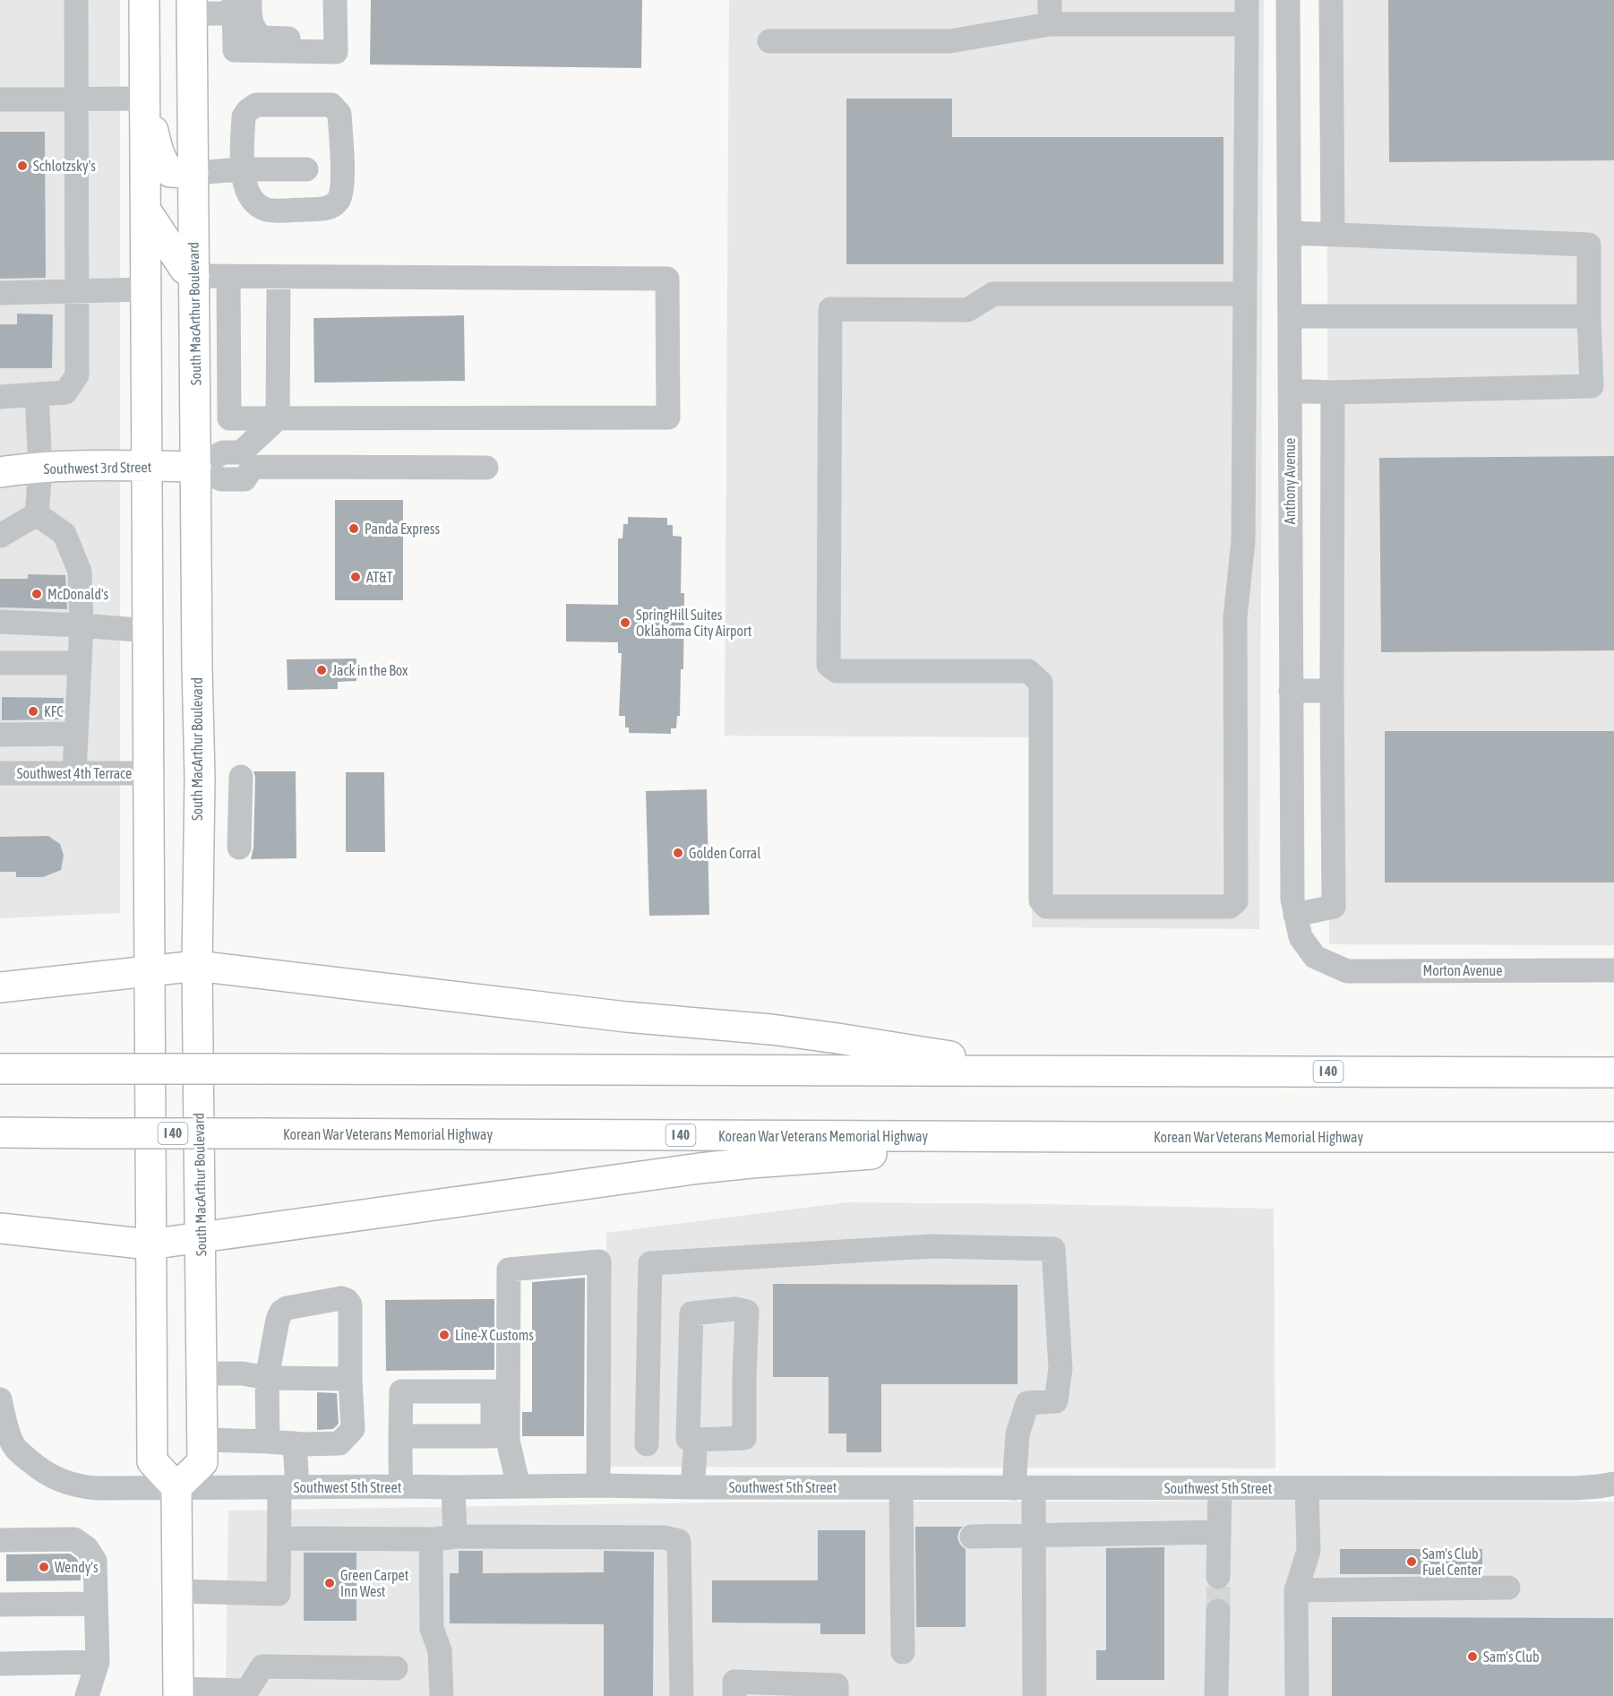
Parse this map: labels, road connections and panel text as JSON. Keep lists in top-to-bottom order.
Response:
{
  "streets": {
    "main road": [
      "South MacArthur Boulevard",
      "Southwest 3rd Street",
      "I 40",
      "Korean War Veterans Memorial Highway"
    ],
    "street": [
      "Anthony Avenue",
      "Southwest 4th Terrace",
      "Morton Avenue",
      "Southwest 5th Street"
    ]
  },
  "crossings": [
    ["South MacArthur Boulevard", "Southwest 3rd Street"],
    ["South MacArthur Boulevard", "Southwest 5th Street"],
    ["Anthony Avenue", "Morton Avenue"]
  ],
  "places": [
    "Schlotzsky's",
    "Panda Express",
    "AT&T",
    "McDonald's",
    "SpringHill Suites Oklahoma City Airport",
    "Jack in the Box",
    "KFC",
    "Golden Corral",
    "Line-X Customs",
    "Sam's Club Fuel Center",
    "Wendy's",
    "Green Carpet Inn West",
    "Sam's Club"
  ]
}
